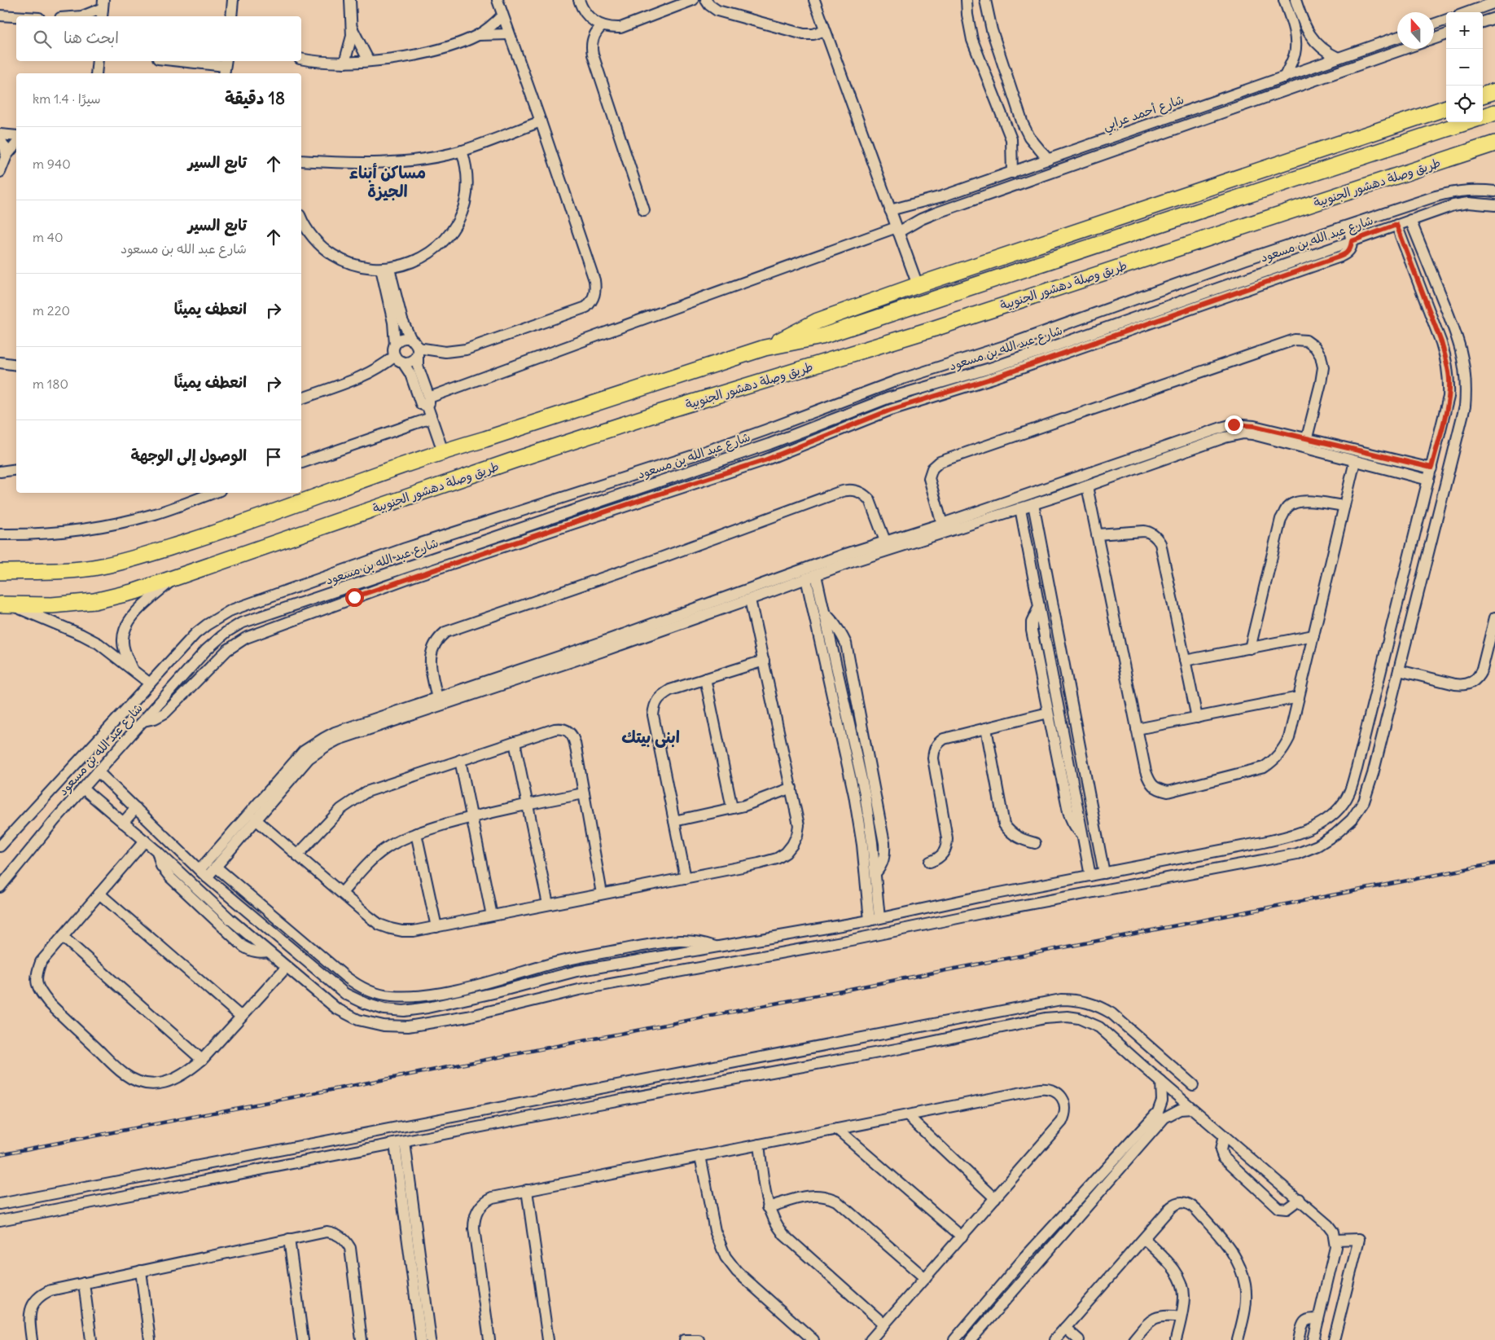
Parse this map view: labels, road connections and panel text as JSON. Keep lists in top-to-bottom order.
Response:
{
  "streets": {
    "highway": ["طريق وصلة دهشور الجنوبية"],
    "street": ["شارع أحمد عرابي", "شارع عبد الله بن مسعود"]
  },
  "districts": ["مساكن أبناء الجيزة", "ابنى بيتك"],
  "north": "top",
  "page": {
    "map_buttons": ["+", "−"],
    "search": "ابحث هنا",
    "heading": ["18 دقيقة", "سيرًا · 1.4 km"],
    "list": [
      ["تابع السير", "940 m"],
      ["تابع السير", "شارع عبد الله بن مسعود", "40 m"],
      ["انعطف يمينًا", "220 m"],
      ["انعطف يمينًا", "180 m"],
      "الوصول إلى الوجهة"
    ]
  }
}
